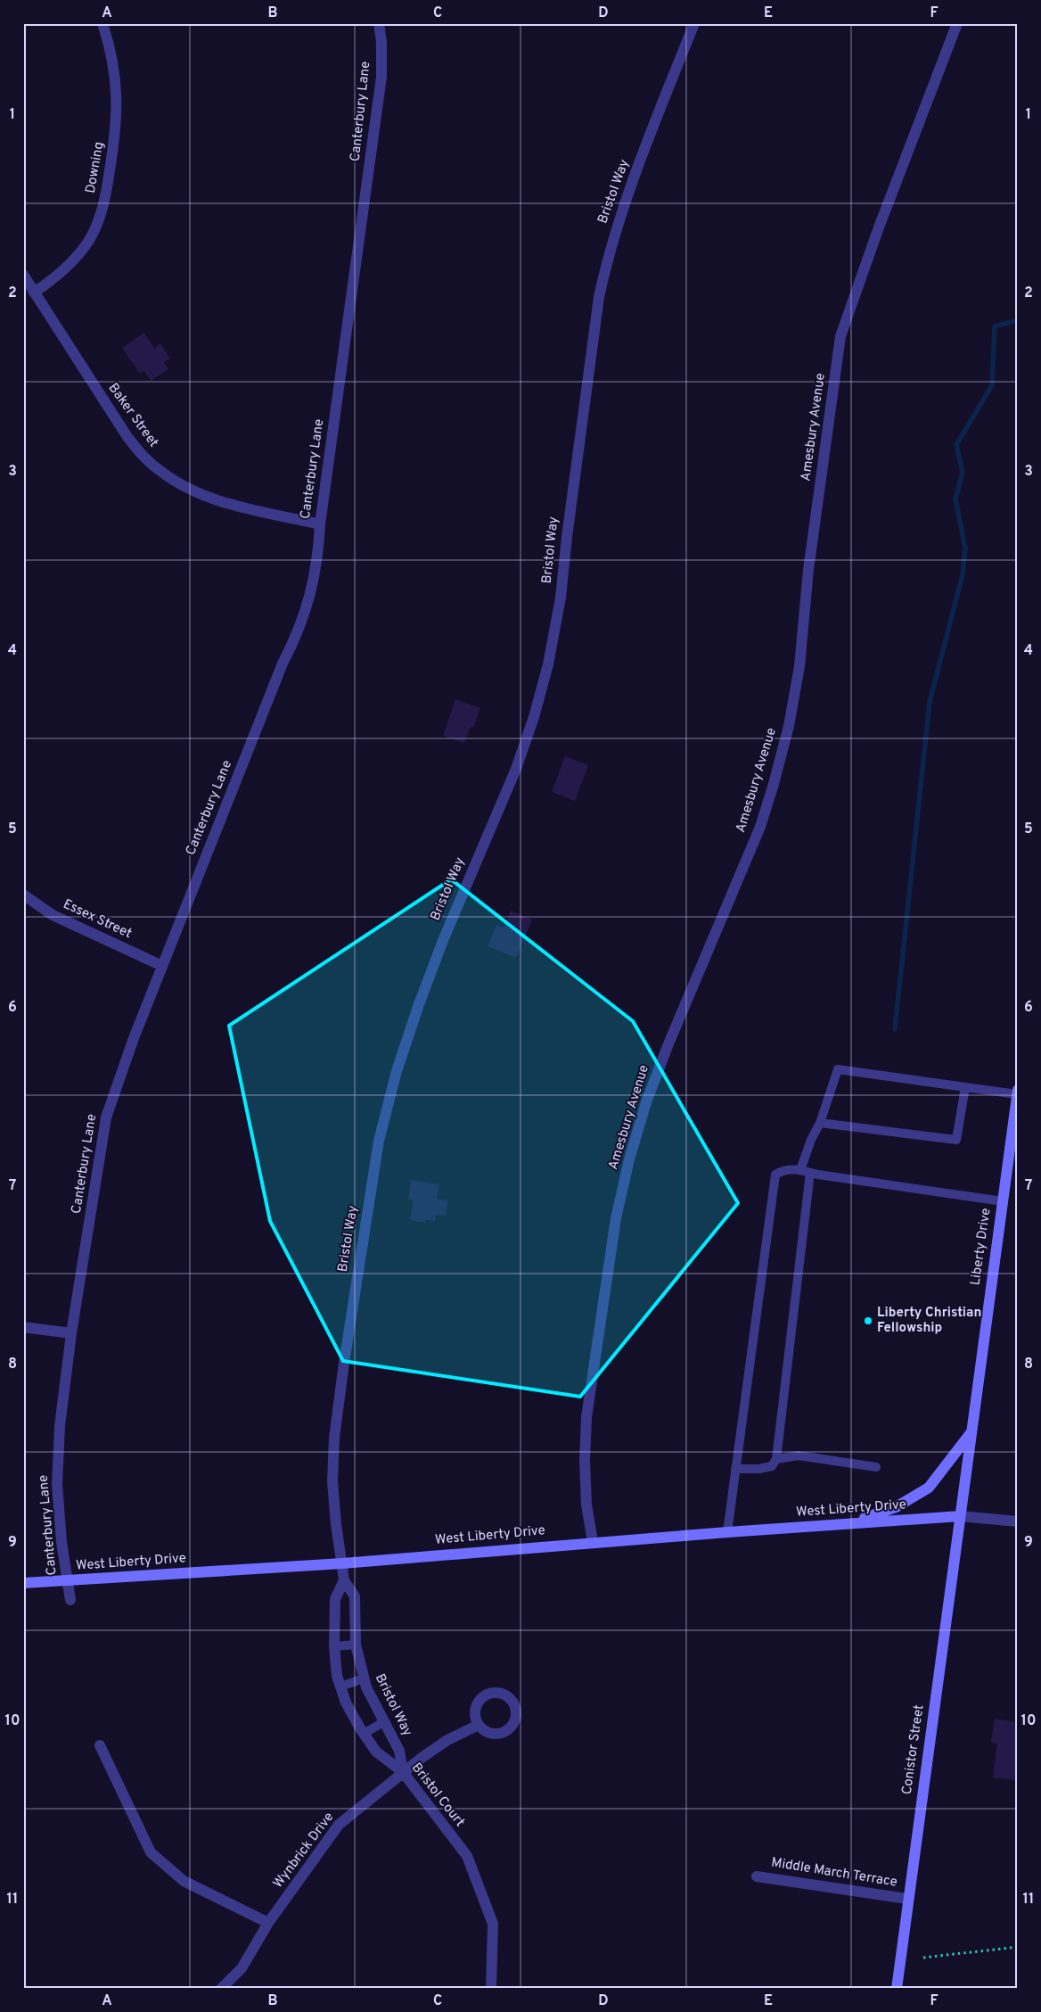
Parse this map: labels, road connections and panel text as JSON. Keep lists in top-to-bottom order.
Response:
{
  "streets": {
    "main road": ["Liberty Drive", "West Liberty Drive", "Conistor Street"],
    "street": [
      "Canterbury Lane",
      "Downing",
      "Bristol Way",
      "Baker Street",
      "Amesbury Avenue",
      "Essex Street",
      "Bristol Court",
      "Wynbrick Drive",
      "Middle March Terrace"
    ]
  },
  "crossings": [
    ["Canterbury Lane", "Baker Street"],
    ["Canterbury Lane", "Essex Street"],
    ["Canterbury Lane", "West Liberty Drive"],
    ["Downing", "Baker Street"],
    ["Bristol Way", "West Liberty Drive"],
    ["Bristol Way", "Bristol Court"],
    ["Bristol Way", "Wynbrick Drive"],
    ["Amesbury Avenue", "West Liberty Drive"],
    ["Liberty Drive", "West Liberty Drive"],
    ["Liberty Drive", "Conistor Street"],
    ["West Liberty Drive", "Conistor Street"],
    ["Conistor Street", "Middle March Terrace"],
    ["Bristol Court", "Wynbrick Drive"]
  ],
  "places": ["Liberty Christian Fellowship"],
  "grid": {
    "columns": [
      "A",
      "B",
      "C",
      "D",
      "E",
      "F"
    ],
    "rows": [
      "1",
      "2",
      "3",
      "4",
      "5",
      "6",
      "7",
      "8",
      "9",
      "10",
      "11"
    ]
  }
}
